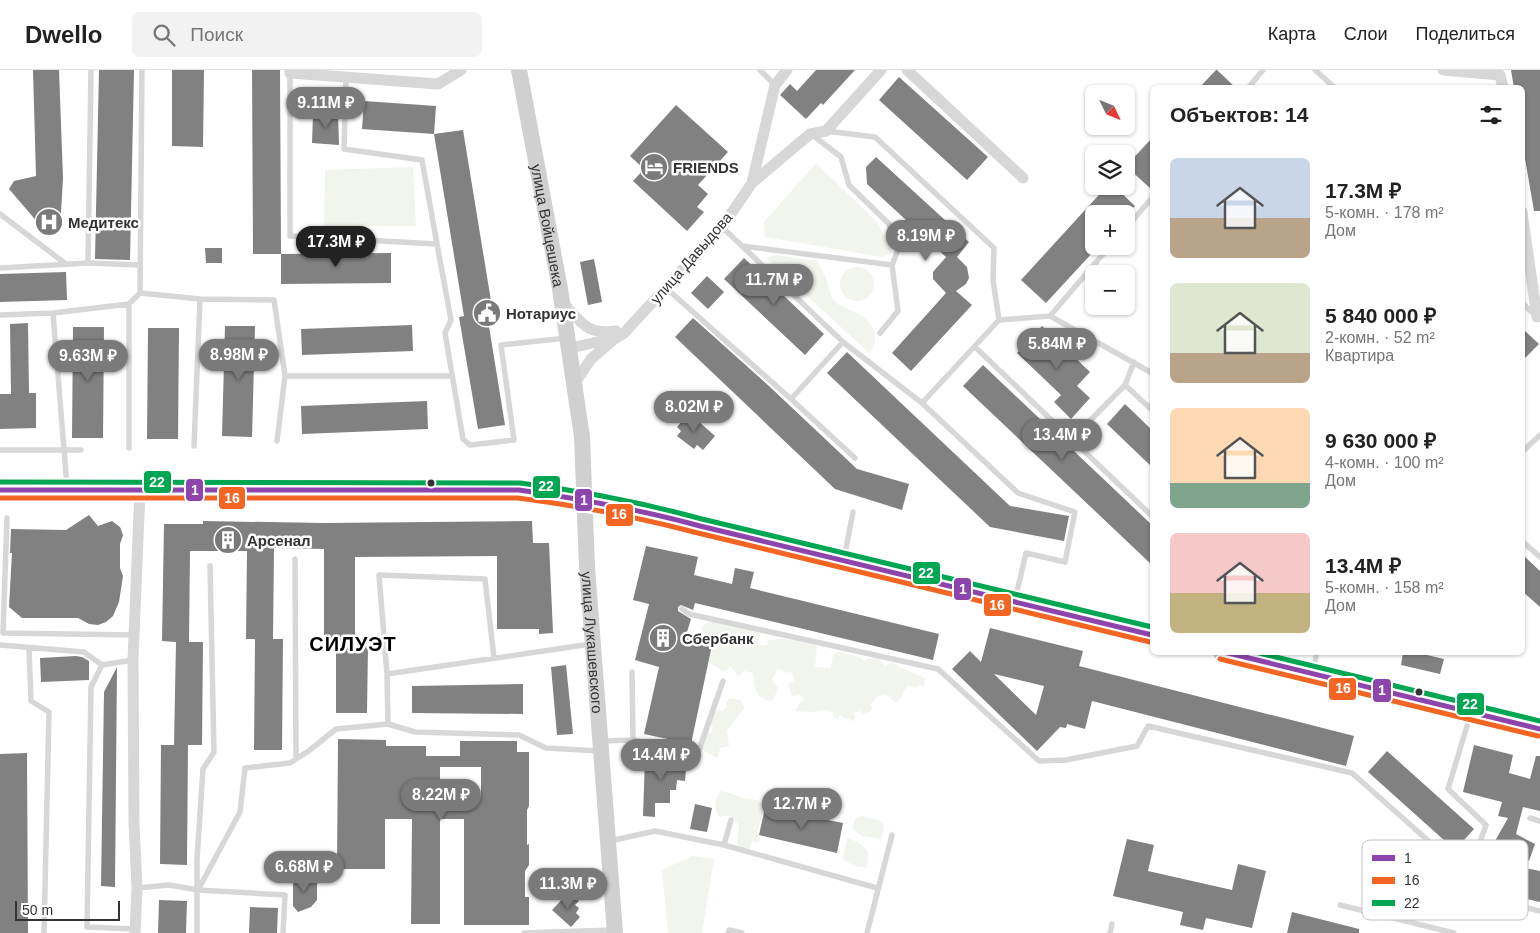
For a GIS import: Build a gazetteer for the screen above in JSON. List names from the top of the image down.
{
  "streets": {
    "main road": ["улица Войцешека", "улица Лукашевского"],
    "street": ["улица Давыдова"]
  },
  "crossings": [
    ["улица Войцешека", "улица Давыдова"],
    ["улица Войцешека", "улица Лукашевского"]
  ],
  "districts": ["СИЛУЭТ"],
  "places": {
    "hotel": ["FRIENDS"],
    "hospital": ["Медитекс"],
    "public building": ["Нотариус"],
    "building": ["Арсенал", "Сбербанк"]
  },
  "lines": ["transit line 22", "transit line 1", "transit line 16"],
  "legend": ["1", "16", "22"],
  "scale_bar": "50 m",
  "north": "bottom right",
  "page": {
    "header": "Dwello",
    "search": "Поиск",
    "nav": ["Карта", "Слои", "Поделиться"],
    "map_buttons": ["+", "−"],
    "heading": "Объектов: 14",
    "price": [
      "9.11M ₽",
      "8.19M ₽",
      "17.3M ₽",
      "11.7M ₽",
      "5.84M ₽",
      "8.98M ₽",
      "9.63M ₽",
      "8.02M ₽",
      "13.4M ₽",
      "14.4M ₽",
      "8.22M ₽",
      "12.7M ₽",
      "6.68M ₽",
      "11.3M ₽"
    ],
    "list": [
      {
        "name": "17.3M ₽",
        "note": "5-комн. · 178 m² · Дом"
      },
      {
        "name": "5 840 000 ₽",
        "note": "2-комн. · 52 m² · Квартира"
      },
      {
        "name": "9 630 000 ₽",
        "note": "4-комн. · 100 m² · Дом"
      },
      {
        "name": "13.4M ₽",
        "note": "5-комн. · 158 m² · Дом"
      }
    ],
    "scale": "50 m"
  }
}
